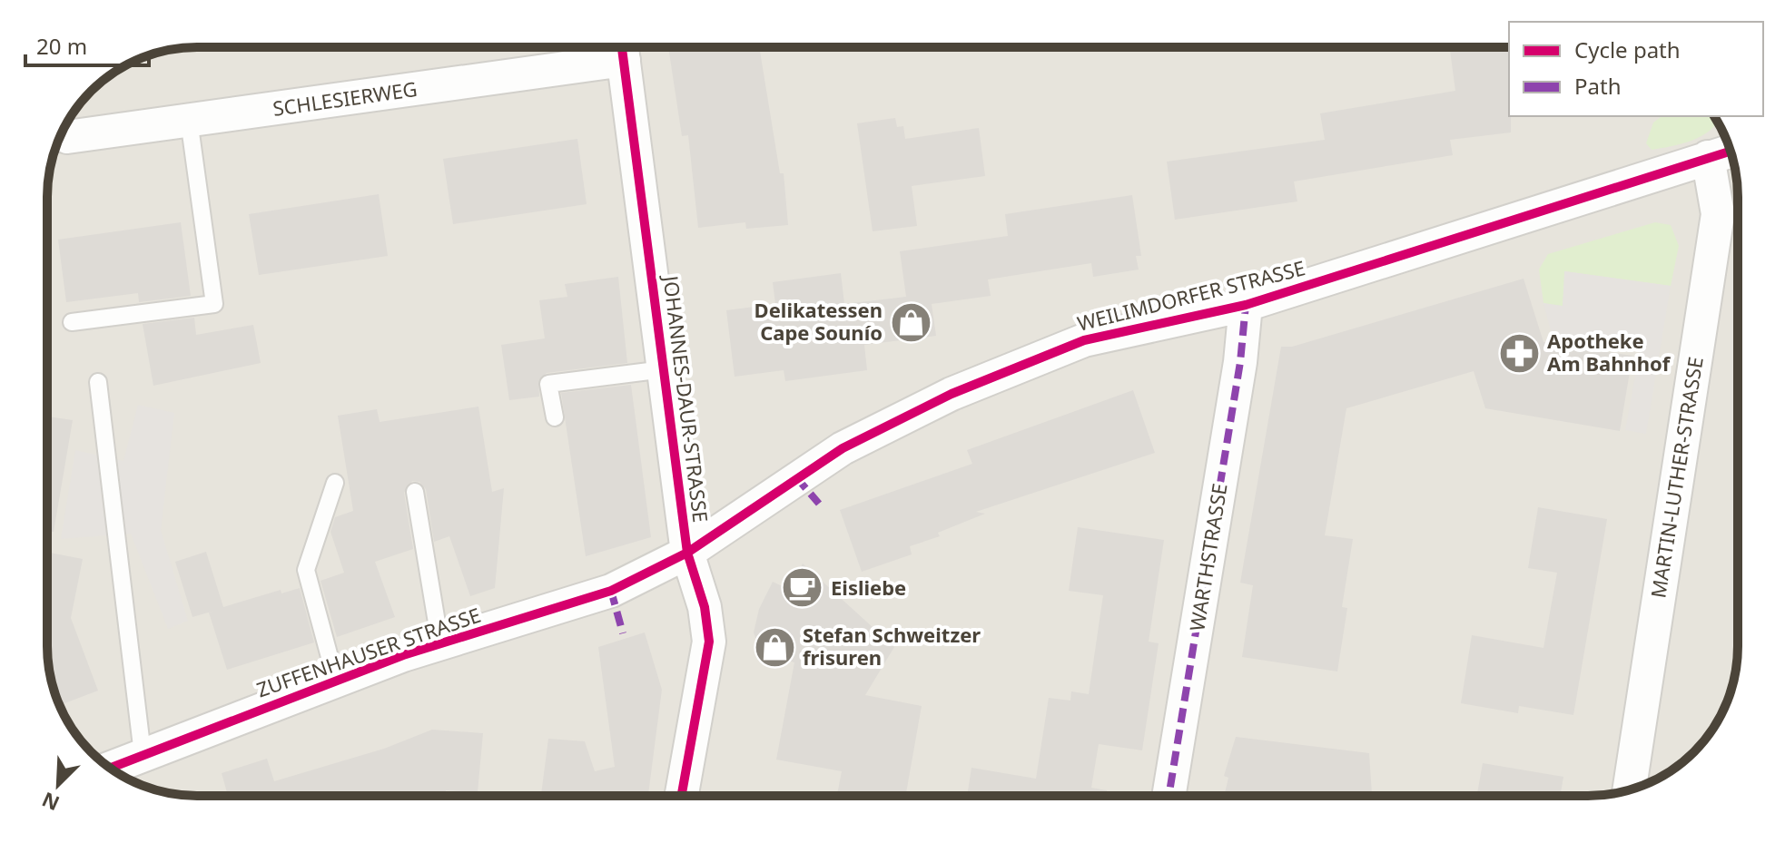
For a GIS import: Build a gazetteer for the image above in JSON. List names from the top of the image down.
{
  "streets": {
    "street": [
      "SCHLESIERWEG",
      "WEILIMDORFER STRASSE",
      "JOHANNES-DAUR-STRASSE",
      "MARTIN-LUTHER-STRASSE",
      "WARTHSTRASSE",
      "ZUFFENHAUSER STRASSE"
    ]
  },
  "crossings": [
    ["SCHLESIERWEG", "JOHANNES-DAUR-STRASSE"],
    ["WEILIMDORFER STRASSE", "JOHANNES-DAUR-STRASSE"],
    ["WEILIMDORFER STRASSE", "MARTIN-LUTHER-STRASSE"],
    ["WEILIMDORFER STRASSE", "WARTHSTRASSE"],
    ["WEILIMDORFER STRASSE", "ZUFFENHAUSER STRASSE"],
    ["JOHANNES-DAUR-STRASSE", "ZUFFENHAUSER STRASSE"]
  ],
  "places": {
    "shop": ["Delikatessen Cape Sounío", "Stefan Schweitzer frisuren"],
    "pharmacy": ["Apotheke Am Bahnhof"],
    "cafe": ["Eisliebe"]
  },
  "legend": ["Cycle path", "Path"],
  "scale_bar": "20 m",
  "north": "bottom left"
}
